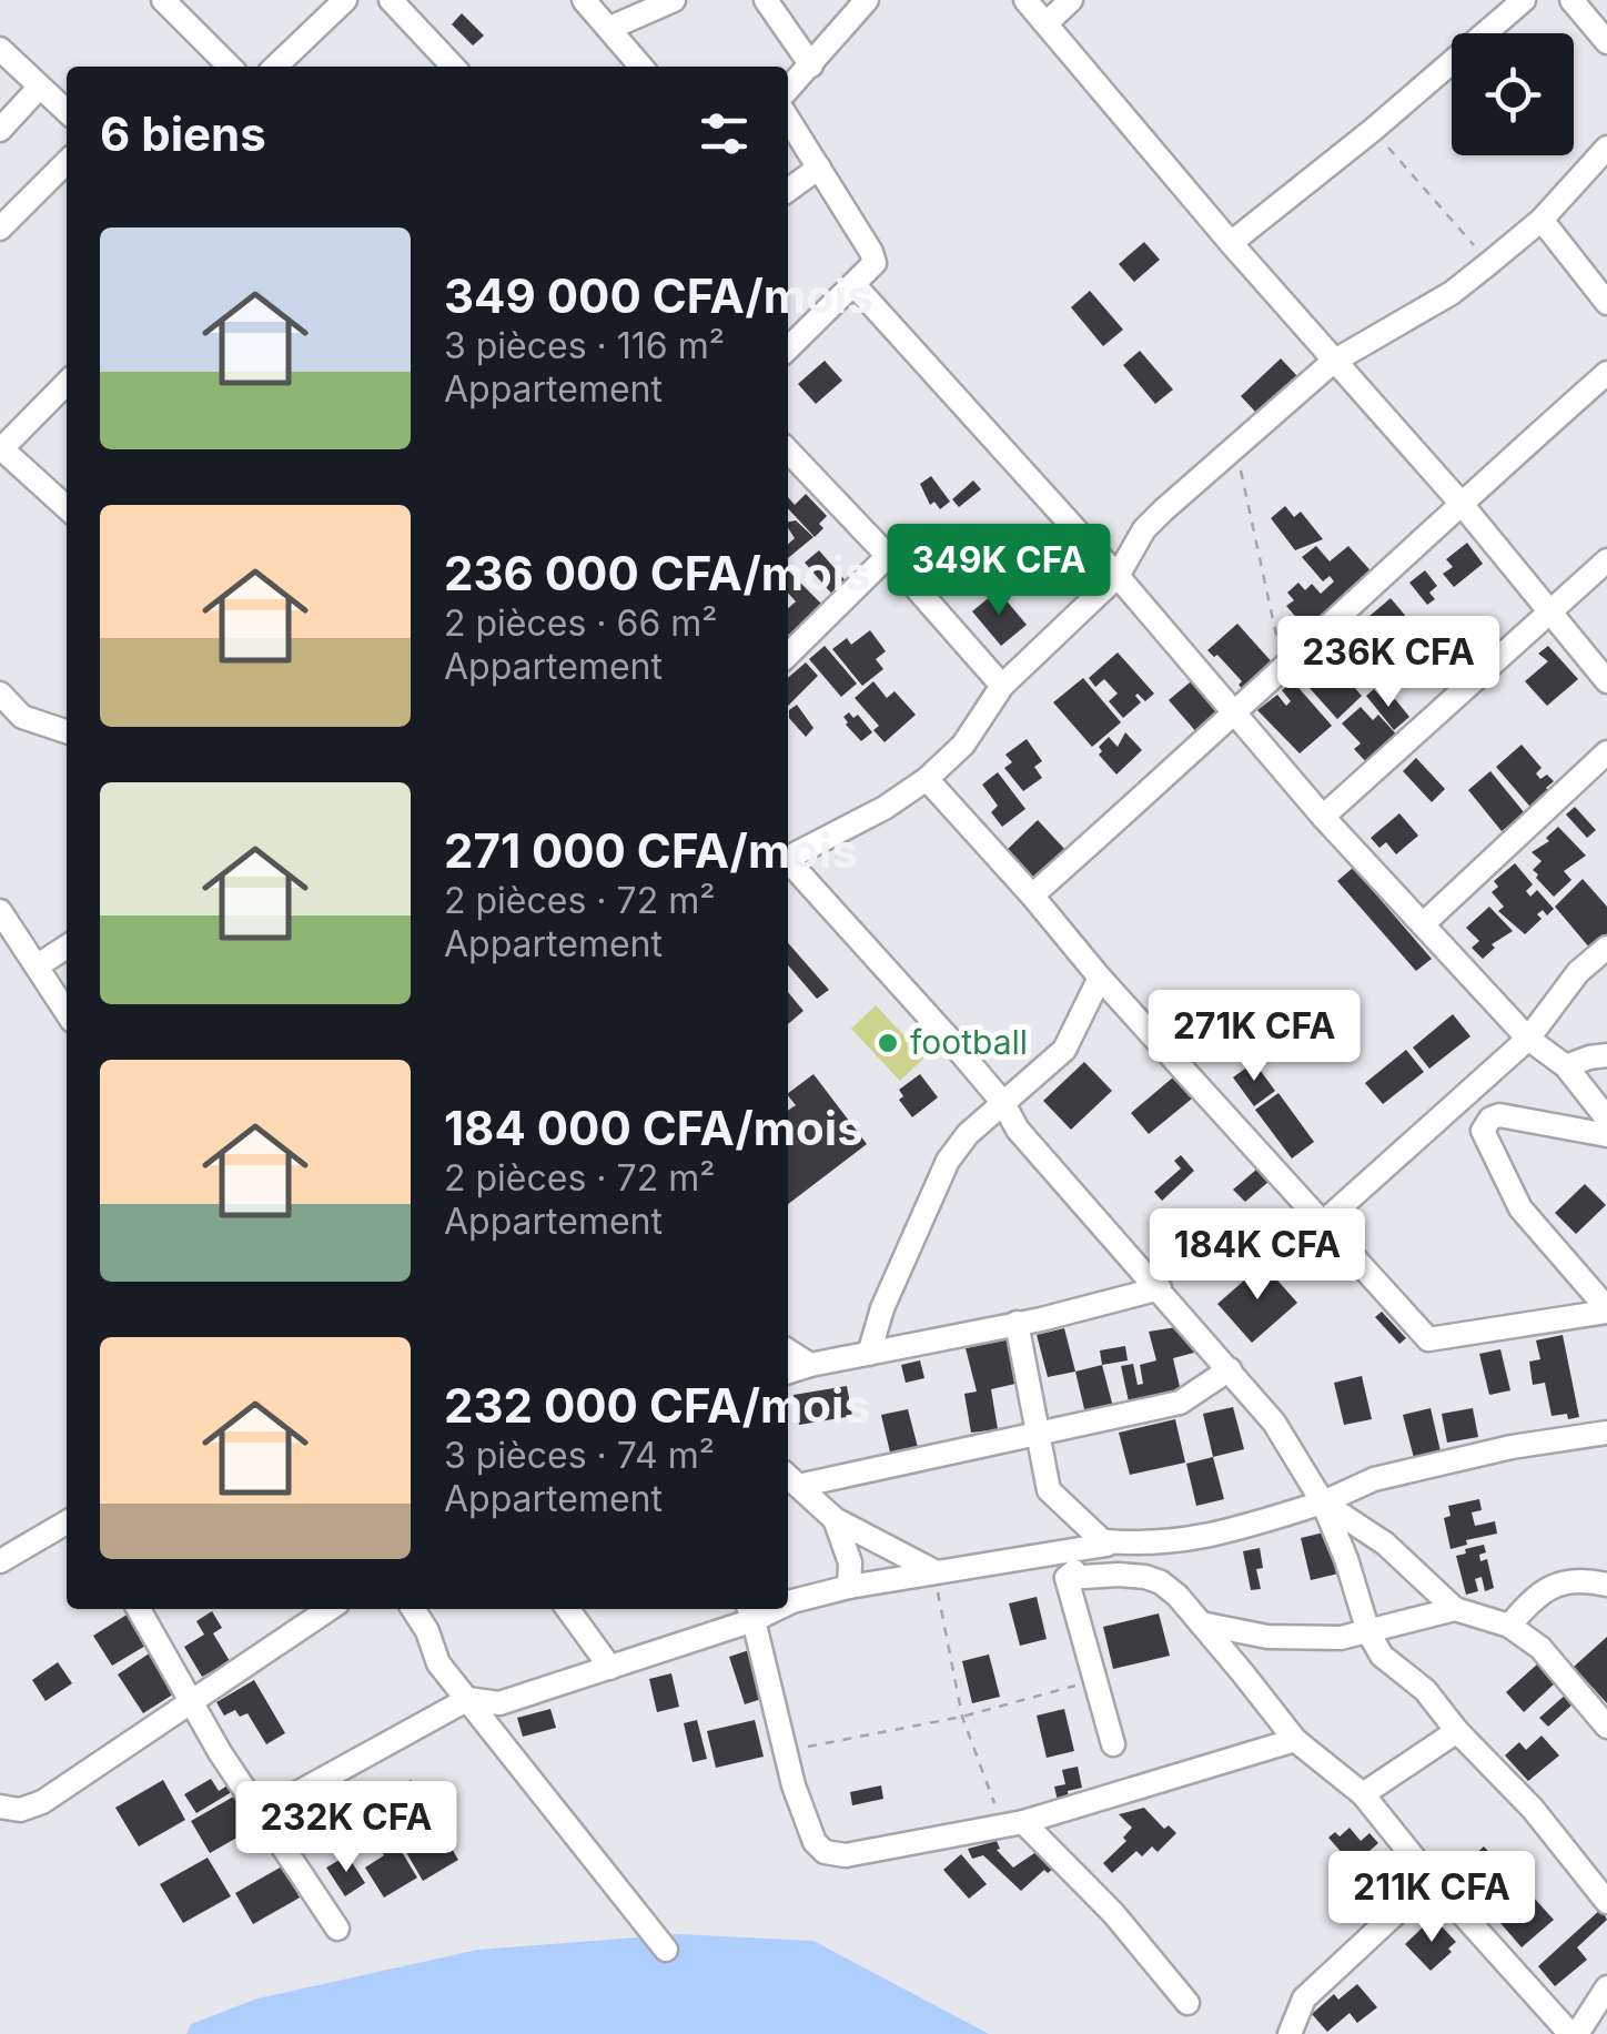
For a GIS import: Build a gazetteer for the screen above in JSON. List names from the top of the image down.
{
  "places": ["football"],
  "page": {
    "heading": "6 biens",
    "list": [
      {
        "name": "349 000 CFA/mois",
        "note": "3 pièces · 116 m² · Appartement"
      },
      {
        "name": "236 000 CFA/mois",
        "note": "2 pièces · 66 m² · Appartement"
      },
      {
        "name": "271 000 CFA/mois",
        "note": "2 pièces · 72 m² · Appartement"
      },
      {
        "name": "184 000 CFA/mois",
        "note": "2 pièces · 72 m² · Appartement"
      },
      {
        "name": "232 000 CFA/mois",
        "note": "3 pièces · 74 m² · Appartement"
      }
    ],
    "price": [
      "349K CFA",
      "236K CFA",
      "271K CFA",
      "184K CFA",
      "232K CFA",
      "211K CFA"
    ]
  }
}
